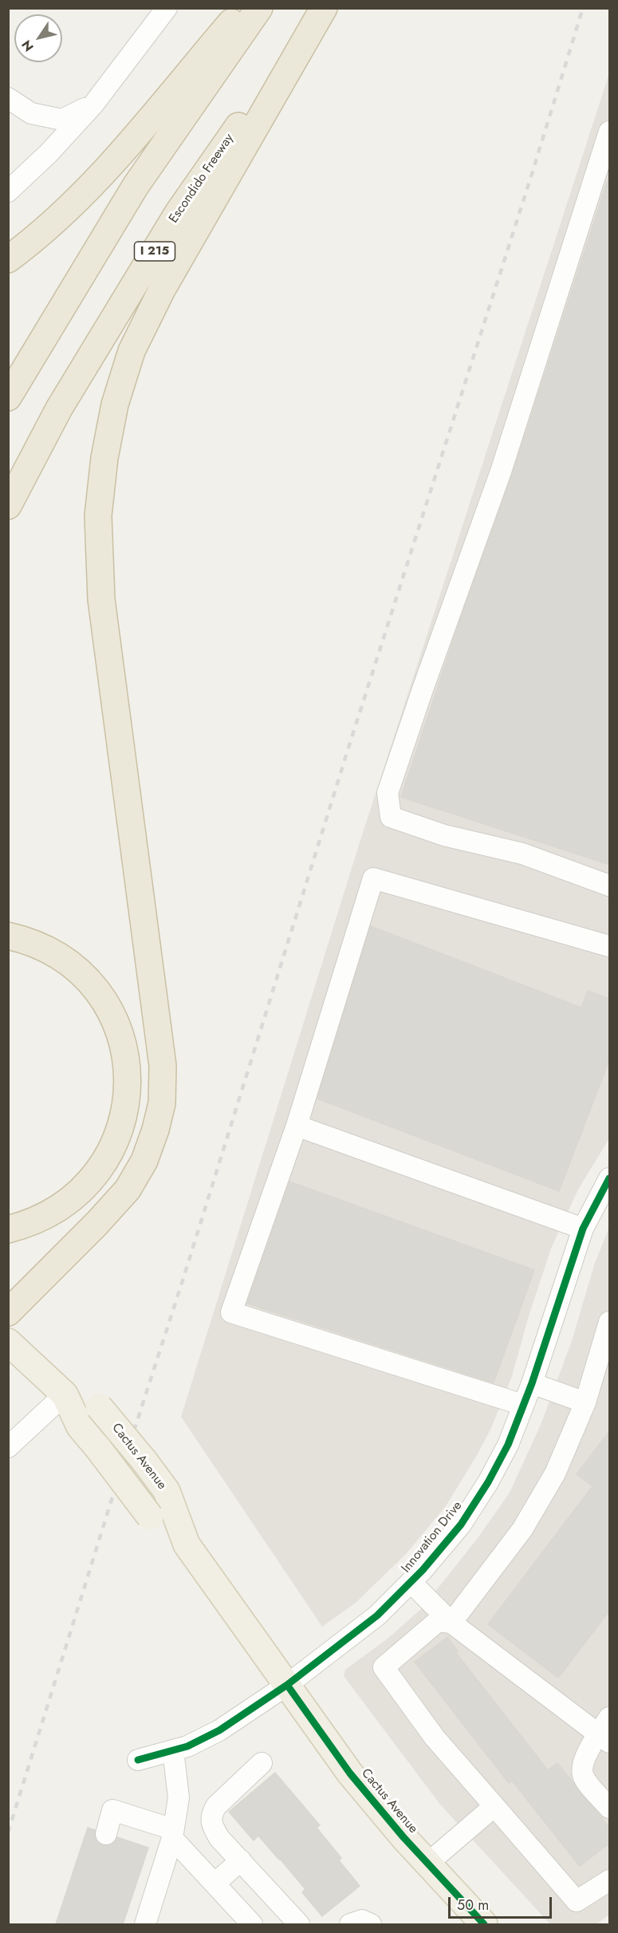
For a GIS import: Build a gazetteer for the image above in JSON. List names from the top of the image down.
{
  "streets": {
    "highway": ["Escondido Freeway", "I 215"],
    "main road": ["Cactus Avenue"],
    "street": ["Innovation Drive"]
  },
  "crossings": [
    ["Cactus Avenue", "Innovation Drive"]
  ],
  "scale_bar": "50 m",
  "north": "bottom left"
}
